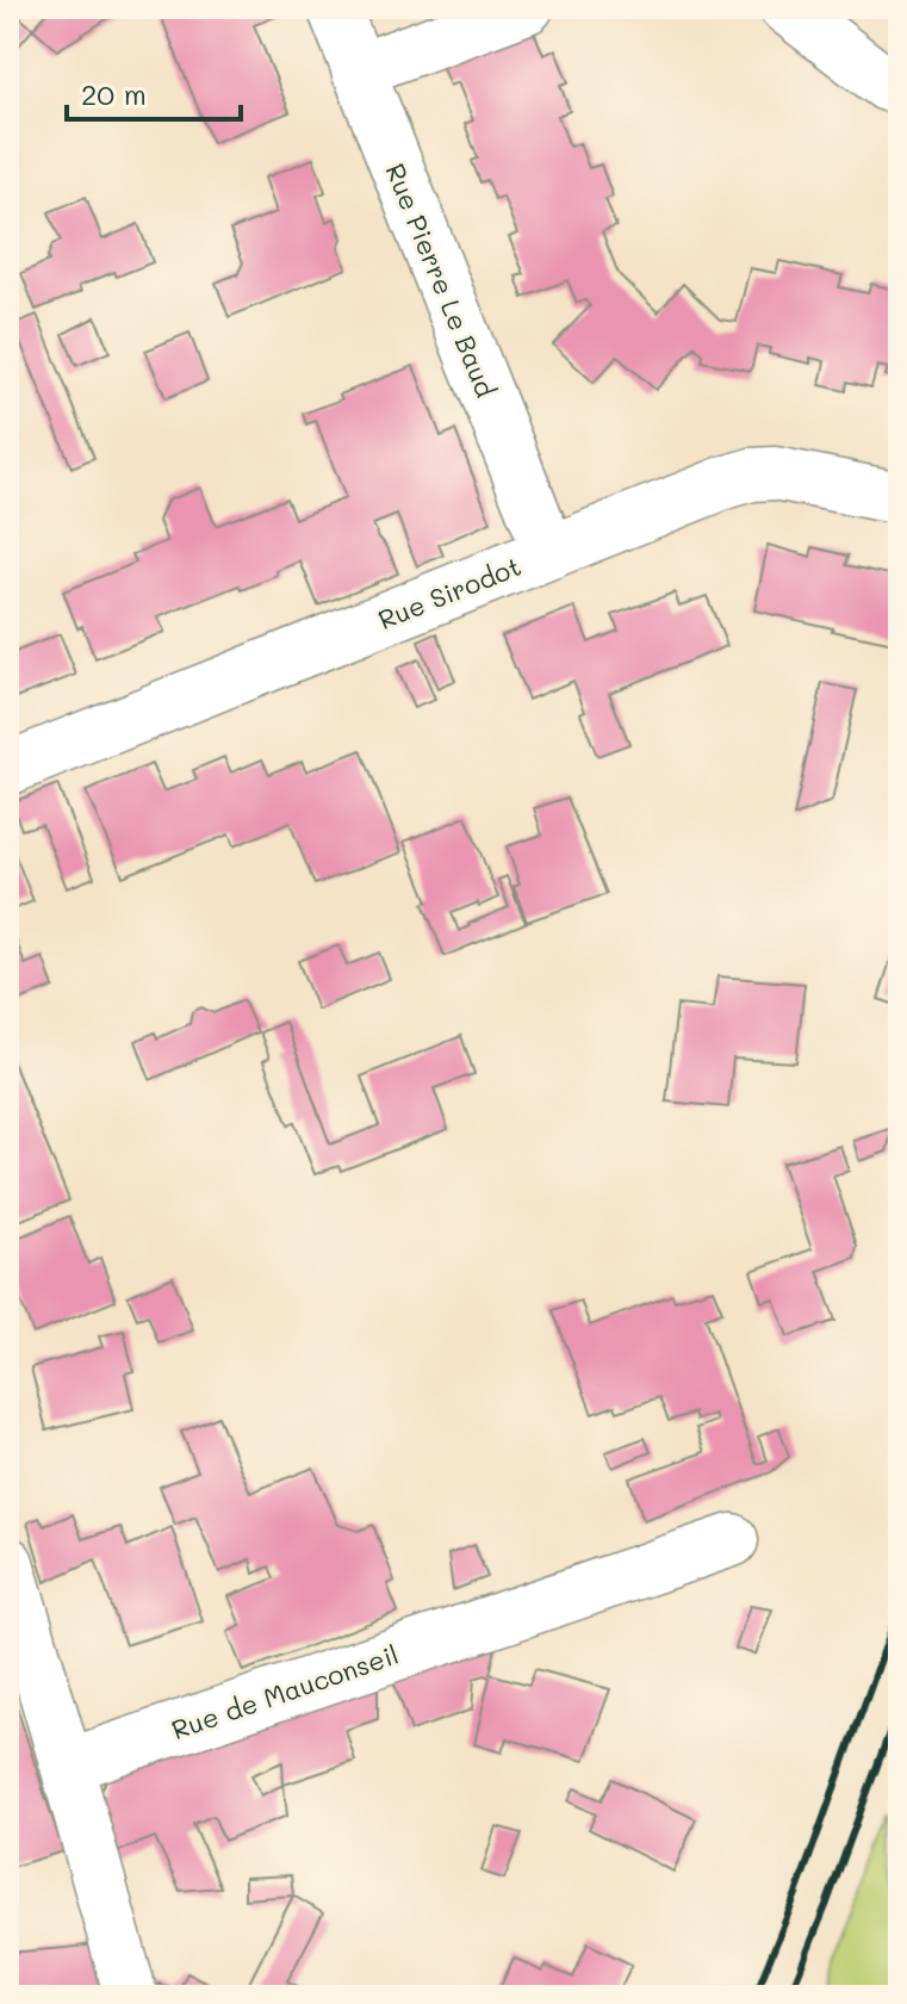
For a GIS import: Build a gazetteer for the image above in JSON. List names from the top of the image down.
{
  "streets": {
    "street": ["Rue Pierre Le Baud", "Rue Sirodot", "Rue de Mauconseil"]
  },
  "crossings": [
    ["Rue Pierre Le Baud", "Rue Sirodot"]
  ],
  "scale_bar": "20 m"
}
